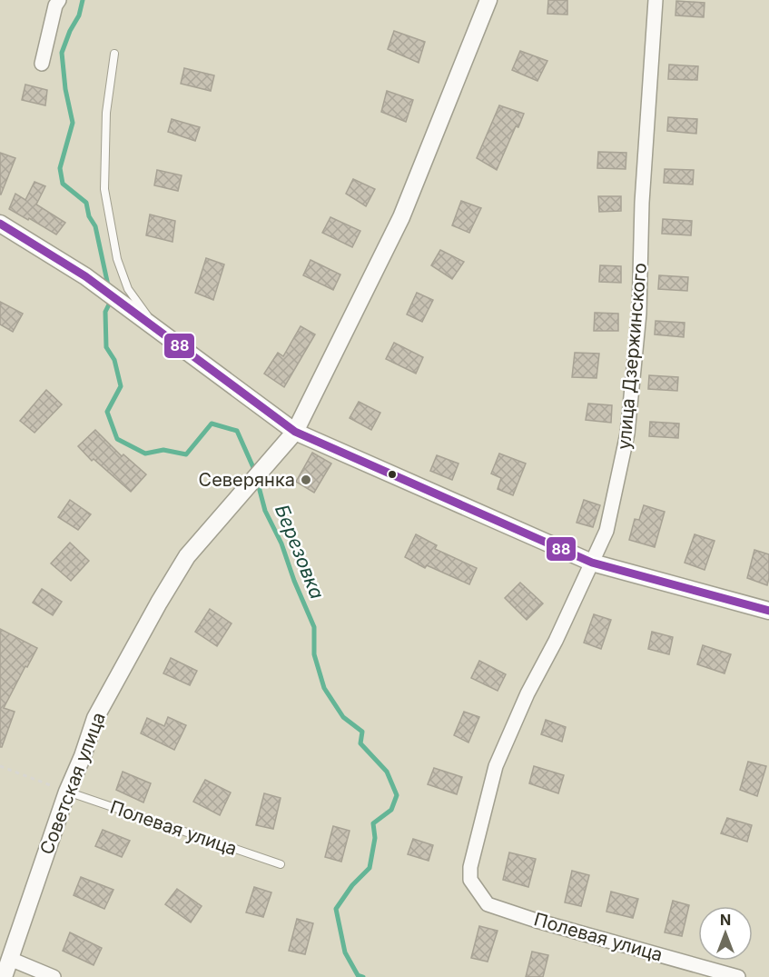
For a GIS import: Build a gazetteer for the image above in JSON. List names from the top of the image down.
{
  "streets": {
    "street": ["улица Дзержинского", "Советская улица", "Полевая улица"]
  },
  "crossings": [
    ["улица Дзержинского", "Полевая улица"],
    ["Советская улица", "Полевая улица"]
  ],
  "water": ["Березовка"],
  "places": ["Северянка"],
  "lines": ["transit line 88"],
  "north": "top"
}
